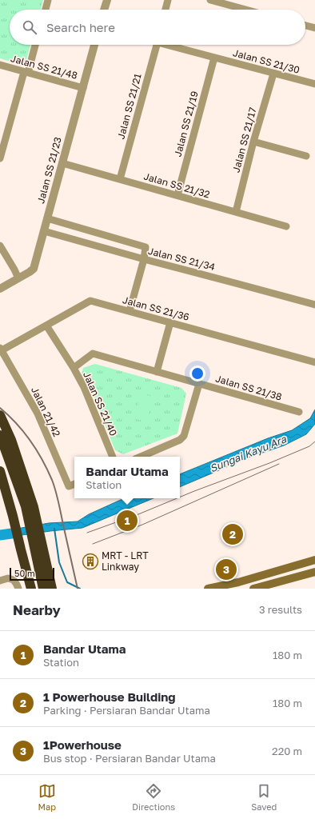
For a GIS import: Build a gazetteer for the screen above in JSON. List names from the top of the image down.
{
  "streets": {
    "street": [
      "Jalan SS 21/30",
      "Jalan SS 21/48",
      "Jalan SS 21/21",
      "Jalan SS 21/19",
      "Jalan SS 21/17",
      "Jalan SS 21/23",
      "Jalan SS 21/32",
      "Jalan SS 21/34",
      "Jalan SS 21/36",
      "Jalan SS 21/38",
      "Jalan SS 21/40",
      "Jalan 21/42"
    ]
  },
  "crossings": [
    ["Jalan SS 21/30", "Jalan SS 21/19"],
    ["Jalan SS 21/30", "Jalan SS 21/17"],
    ["Jalan SS 21/48", "Jalan SS 21/23"],
    ["Jalan SS 21/21", "Jalan SS 21/32"],
    ["Jalan SS 21/19", "Jalan SS 21/32"],
    ["Jalan SS 21/17", "Jalan SS 21/32"],
    ["Jalan SS 21/23", "Jalan SS 21/32"],
    ["Jalan SS 21/23", "Jalan SS 21/34"],
    ["Jalan SS 21/36", "Jalan SS 21/40"],
    ["Jalan SS 21/36", "Jalan 21/42"],
    ["Jalan SS 21/38", "Jalan SS 21/40"]
  ],
  "water": ["Sungai Kayu Ara"],
  "places": {
    "building": ["MRT - LRT Linkway"]
  },
  "scale_bar": "50 m",
  "page": {
    "search": "Search here",
    "popup": ["Bandar Utama", "Station"],
    "pins": ["1", "2", "3"],
    "scale": "50 m",
    "heading": ["Nearby", "3 results"],
    "list": [
      {
        "mark": "1",
        "name": "Bandar Utama",
        "note": "Station",
        "value": "180 m"
      },
      {
        "mark": "2",
        "name": "1 Powerhouse Building",
        "note": "Parking · Persiaran Bandar Utama",
        "value": "180 m"
      },
      {
        "mark": "3",
        "name": "1Powerhouse",
        "note": "Bus stop · Persiaran Bandar Utama",
        "value": "220 m"
      }
    ],
    "nav": ["Map", "Directions", "Saved"]
  }
}
